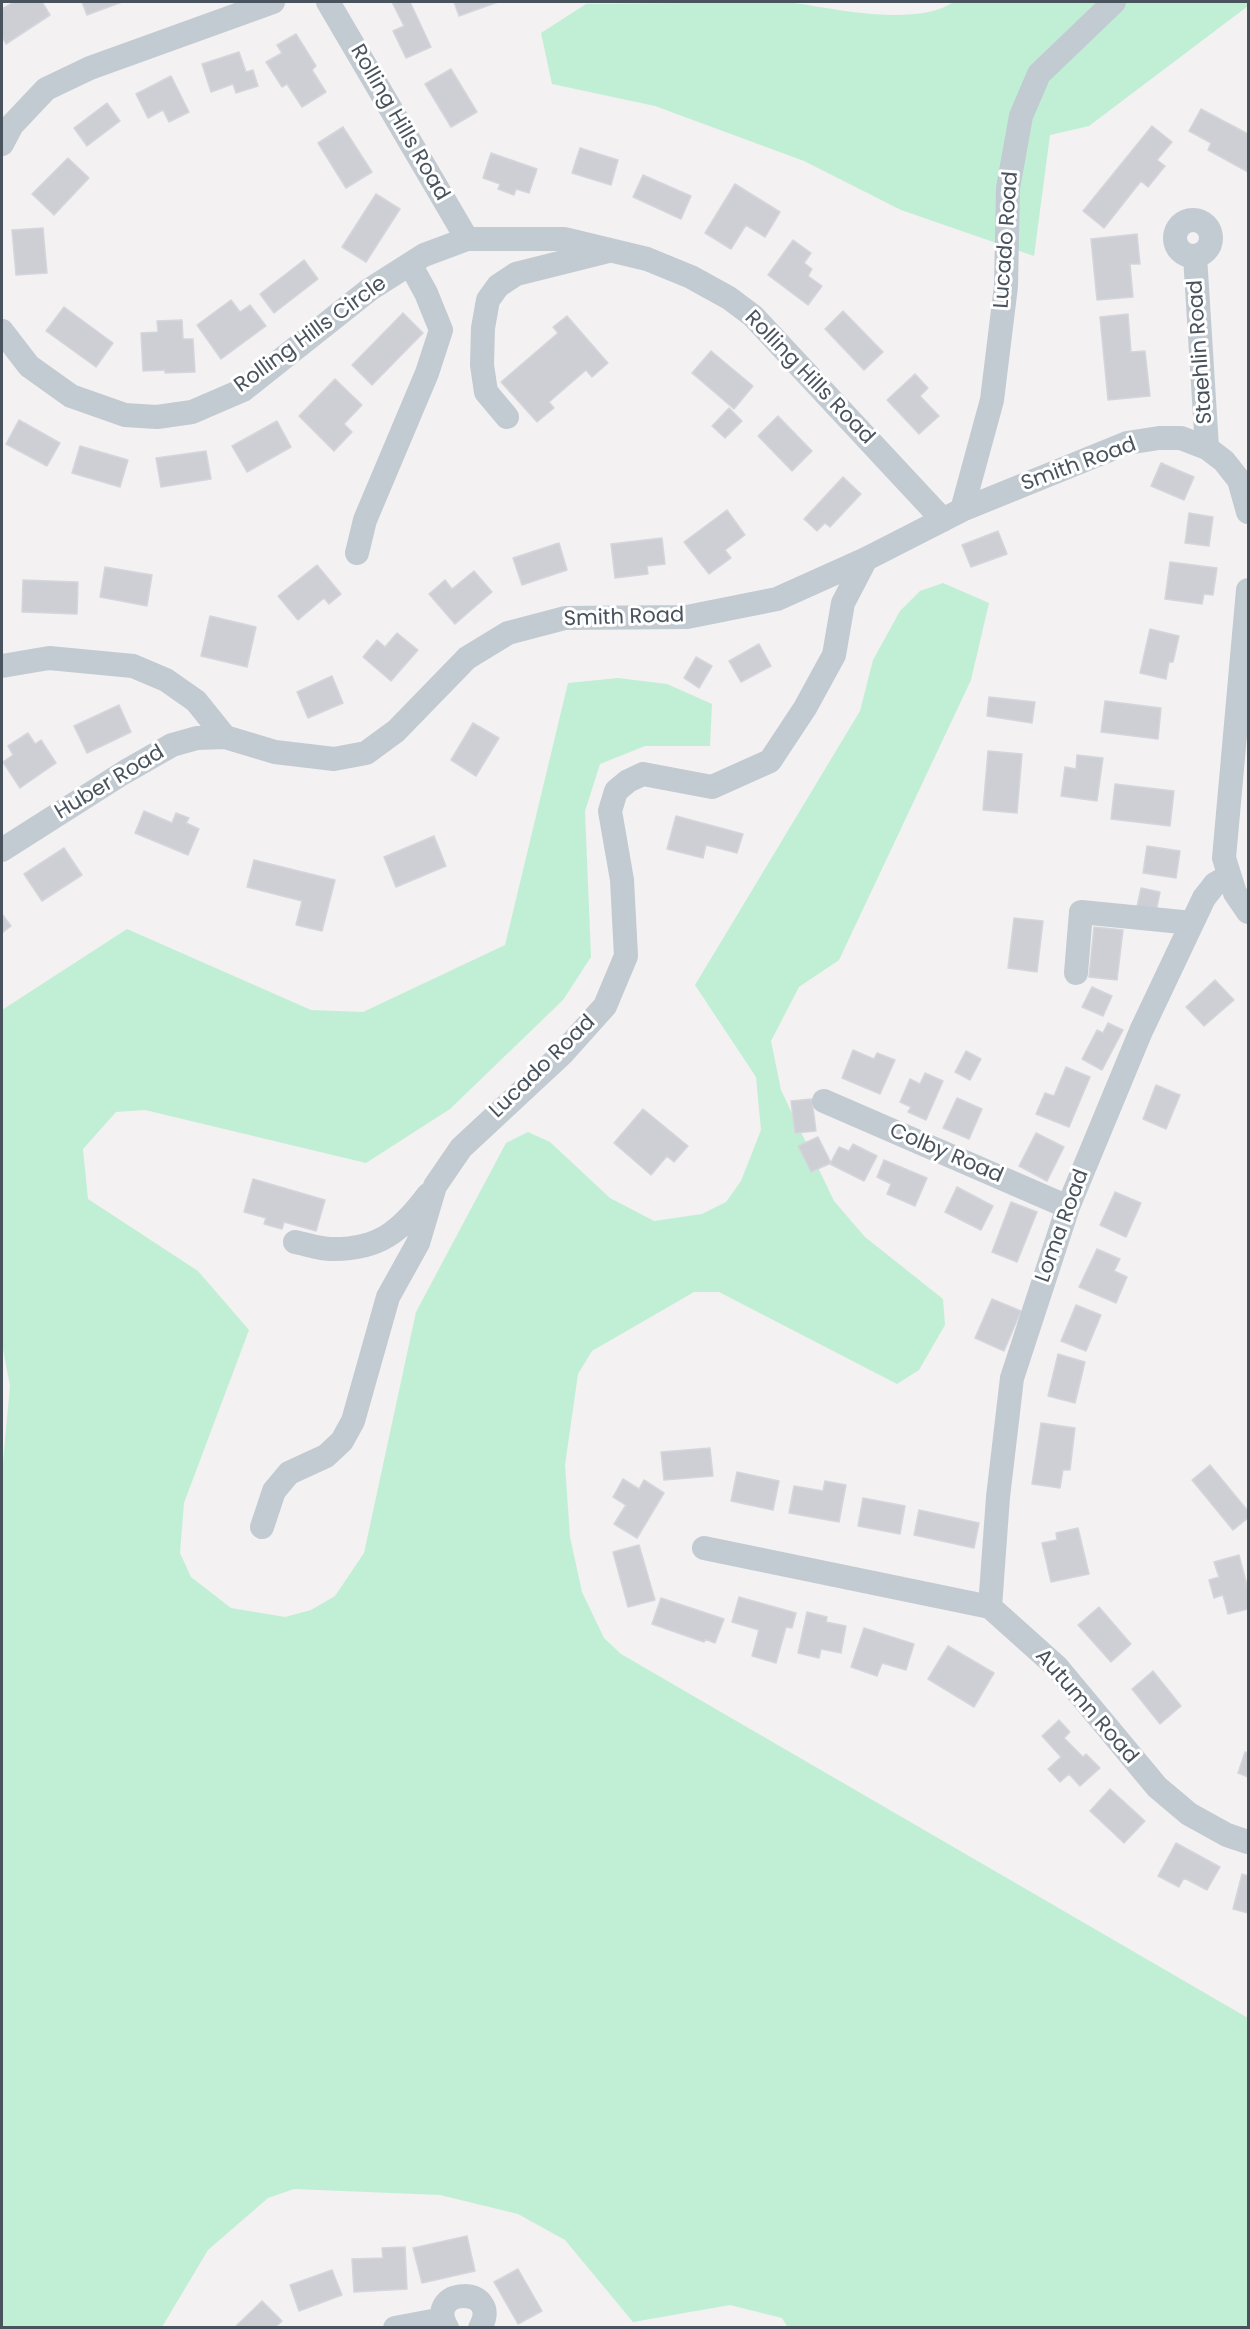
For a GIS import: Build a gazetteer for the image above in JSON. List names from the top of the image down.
{
  "streets": {
    "street": [
      "Rolling Hills Road",
      "Lucado Road",
      "Rolling Hills Circle",
      "Staehlin Road",
      "Smith Road",
      "Huber Road",
      "Colby Road",
      "Loma Road",
      "Autumn Road"
    ]
  },
  "crossings": [
    ["Rolling Hills Road", "Lucado Road"],
    ["Rolling Hills Road", "Rolling Hills Circle"],
    ["Rolling Hills Road", "Smith Road"],
    ["Lucado Road", "Smith Road"],
    ["Staehlin Road", "Smith Road"],
    ["Smith Road", "Huber Road"],
    ["Colby Road", "Loma Road"],
    ["Loma Road", "Autumn Road"]
  ]
}
